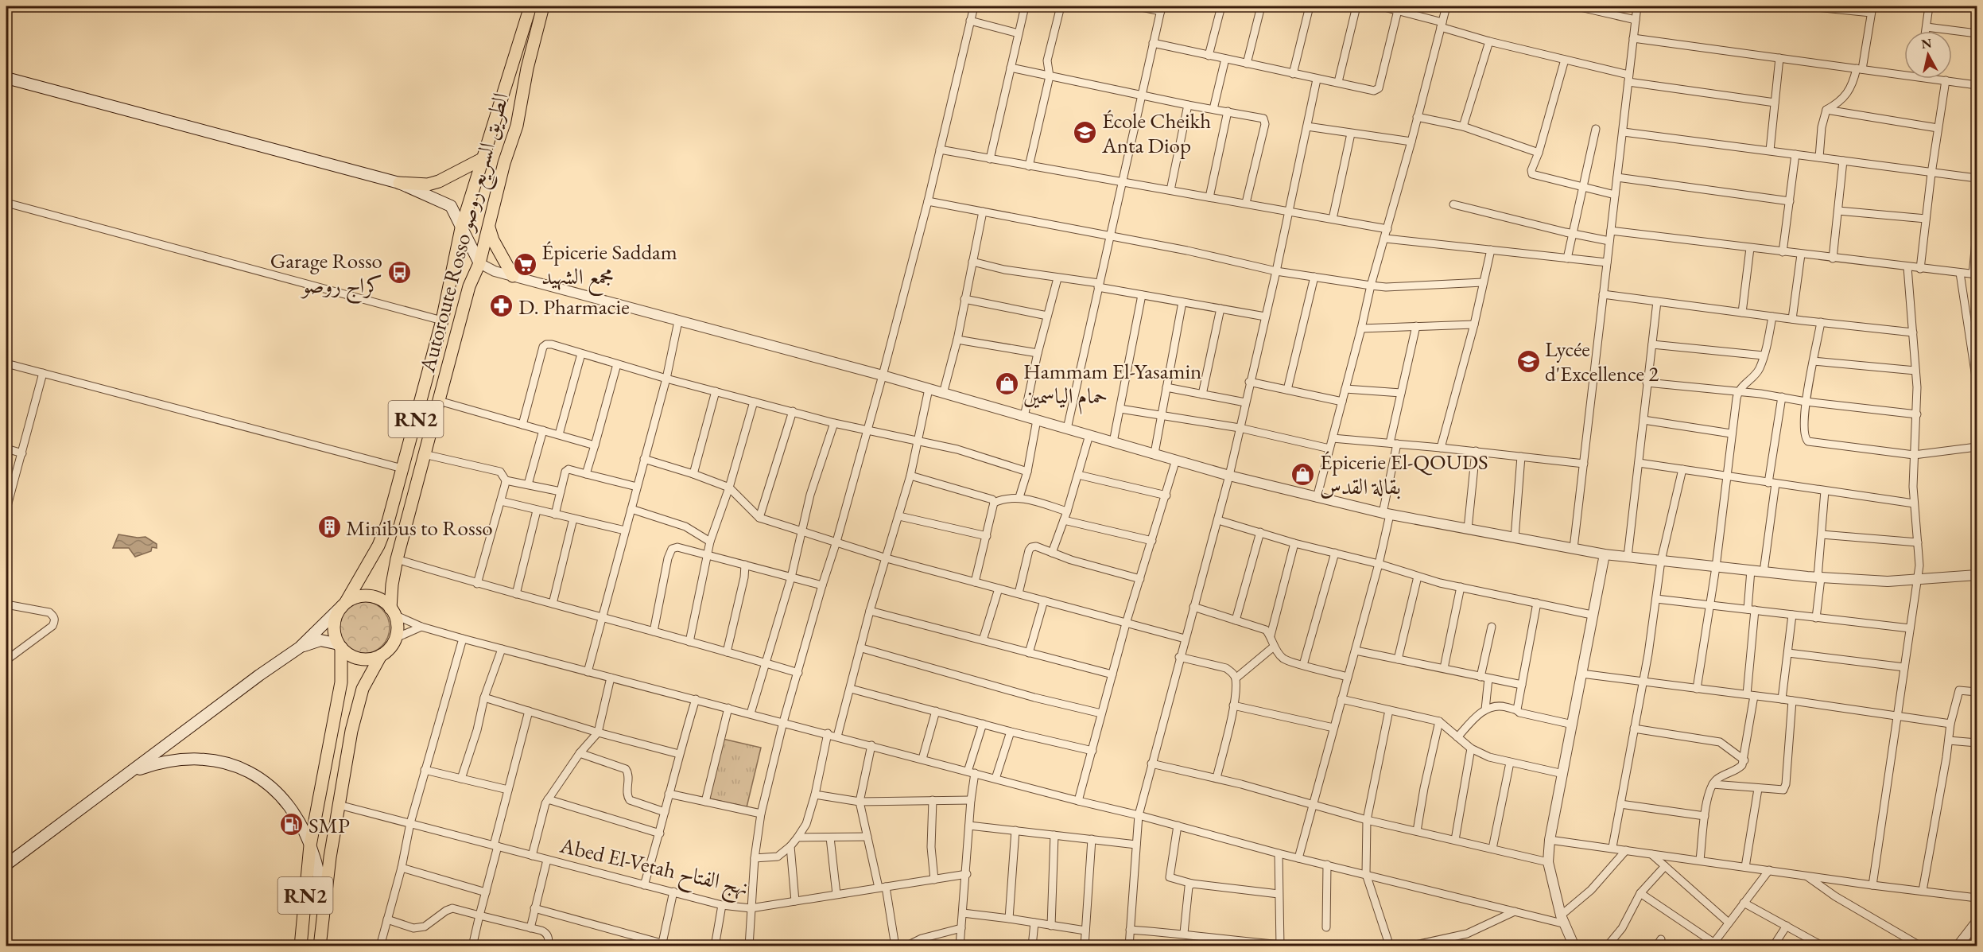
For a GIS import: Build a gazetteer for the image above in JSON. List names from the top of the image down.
{
  "streets": {
    "highway": ["Autoroute Rosso الطريق السريع روصو", "RN2"],
    "street": ["Abed El-Vetah نهج الفتاح"]
  },
  "crossings": [
    ["Autoroute Rosso الطريق السريع روصو", "RN2"],
    ["RN2", "Abed El-Vetah نهج الفتاح"]
  ],
  "places": {
    "school or university": ["École Cheikh Anta Diop", "Lycée d'Excellence 2"],
    "supermarket": ["Épicerie Saddam مجمع الشهيد"],
    "bus stop": ["Garage Rosso كراج روصو"],
    "pharmacy": ["D. Pharmacie"],
    "shop": ["Hammam El-Yasamin حمام الياسمين", "Épicerie El-QOUDS بقالة القدس"],
    "building": ["Minibus to Rosso"],
    "fuel station": ["SMP"]
  },
  "north": "top"
}
